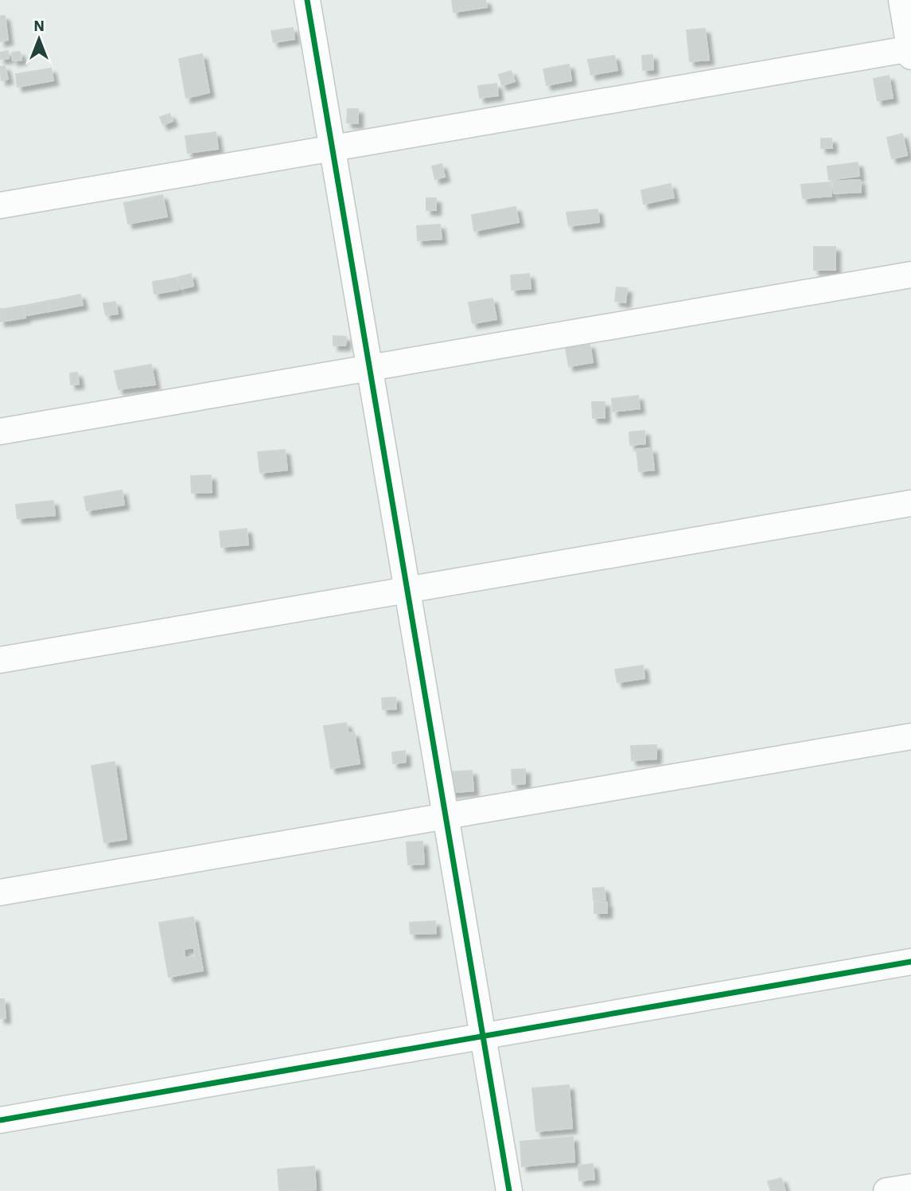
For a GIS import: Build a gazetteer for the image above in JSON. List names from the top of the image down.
{
  "north": "top"
}
